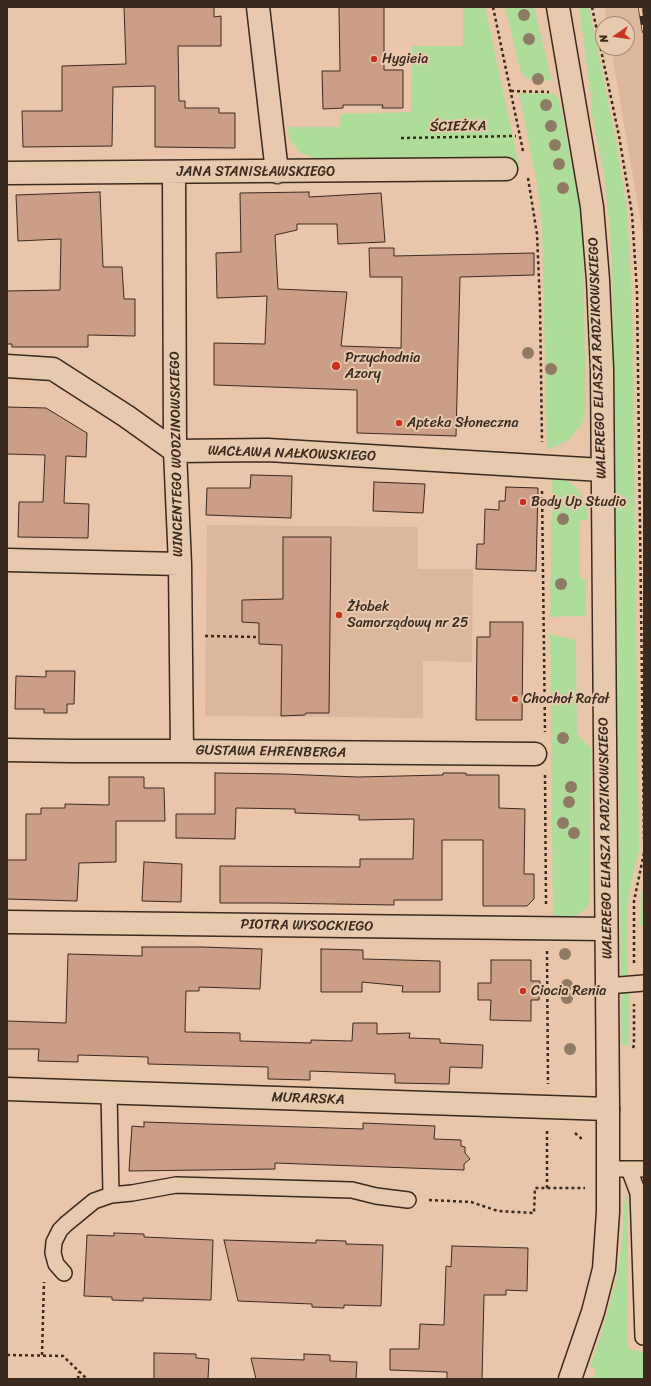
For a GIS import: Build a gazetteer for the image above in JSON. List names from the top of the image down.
{
  "streets": {
    "street": [
      "JANA STANISŁAWSKIEGO",
      "WALEREGO ELIASZA RADZIKOWSKIEGO",
      "WINCENTEGO WODZINOWSKIEGO",
      "WACŁAWA NAŁKOWSKIEGO",
      "GUSTAWA EHRENBERGA",
      "PIOTRA WYSOCKIEGO",
      "MURARSKA"
    ],
    "path": ["ŚCIEŻKA"]
  },
  "crossings": [
    ["JANA STANISŁAWSKIEGO", "WINCENTEGO WODZINOWSKIEGO"],
    ["WALEREGO ELIASZA RADZIKOWSKIEGO", "WACŁAWA NAŁKOWSKIEGO"],
    ["WALEREGO ELIASZA RADZIKOWSKIEGO", "PIOTRA WYSOCKIEGO"],
    ["WALEREGO ELIASZA RADZIKOWSKIEGO", "MURARSKA"],
    ["WINCENTEGO WODZINOWSKIEGO", "WACŁAWA NAŁKOWSKIEGO"]
  ],
  "places": [
    "Hygieia",
    "Przychodnia Azory",
    "Apteka Słoneczna",
    "Body Up Studio",
    "Żłobek Samorządowy nr 25",
    "Chochoł Rafał",
    "Ciocia Renia"
  ],
  "north": "left"
}
